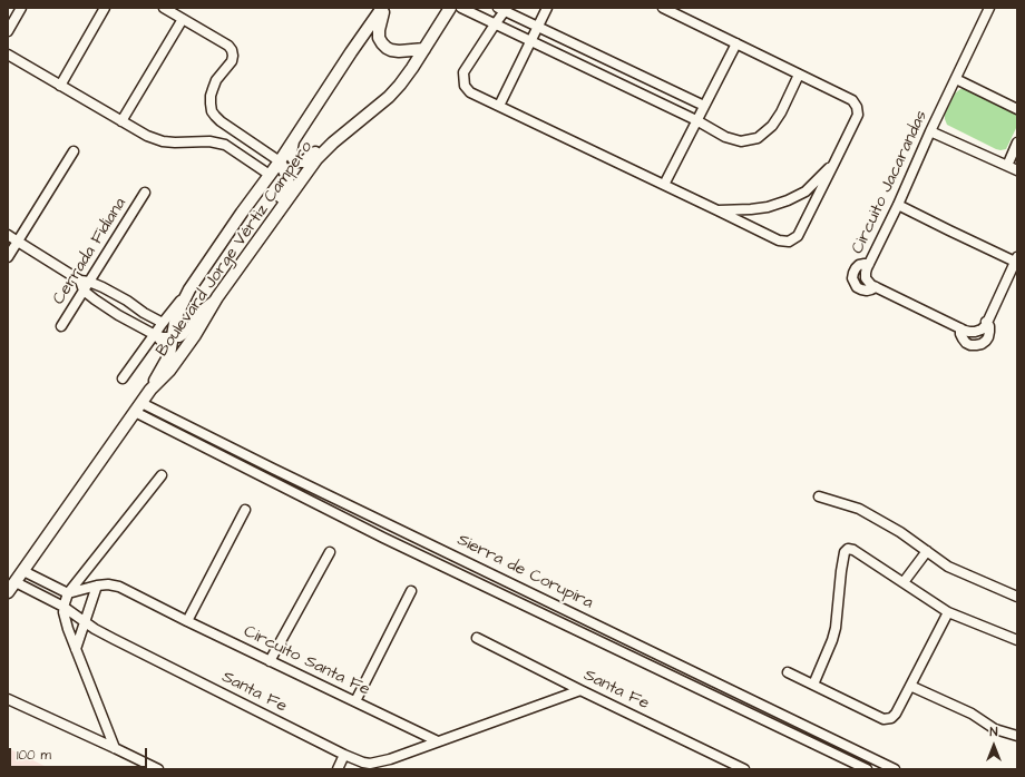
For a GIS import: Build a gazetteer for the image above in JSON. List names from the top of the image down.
{
  "streets": {
    "main road": ["Boulevard Jorge Vértiz Campero"],
    "street": [
      "Circuito Jacarandas",
      "Cerrada Fidiana",
      "Sierra de Corupira",
      "Circuito Santa Fe",
      "Santa Fe"
    ]
  },
  "crossings": [
    ["Boulevard Jorge Vértiz Campero", "Sierra de Corupira"],
    ["Circuito Santa Fe", "Santa Fe"]
  ],
  "scale_bar": "100 m",
  "north": "top"
}
